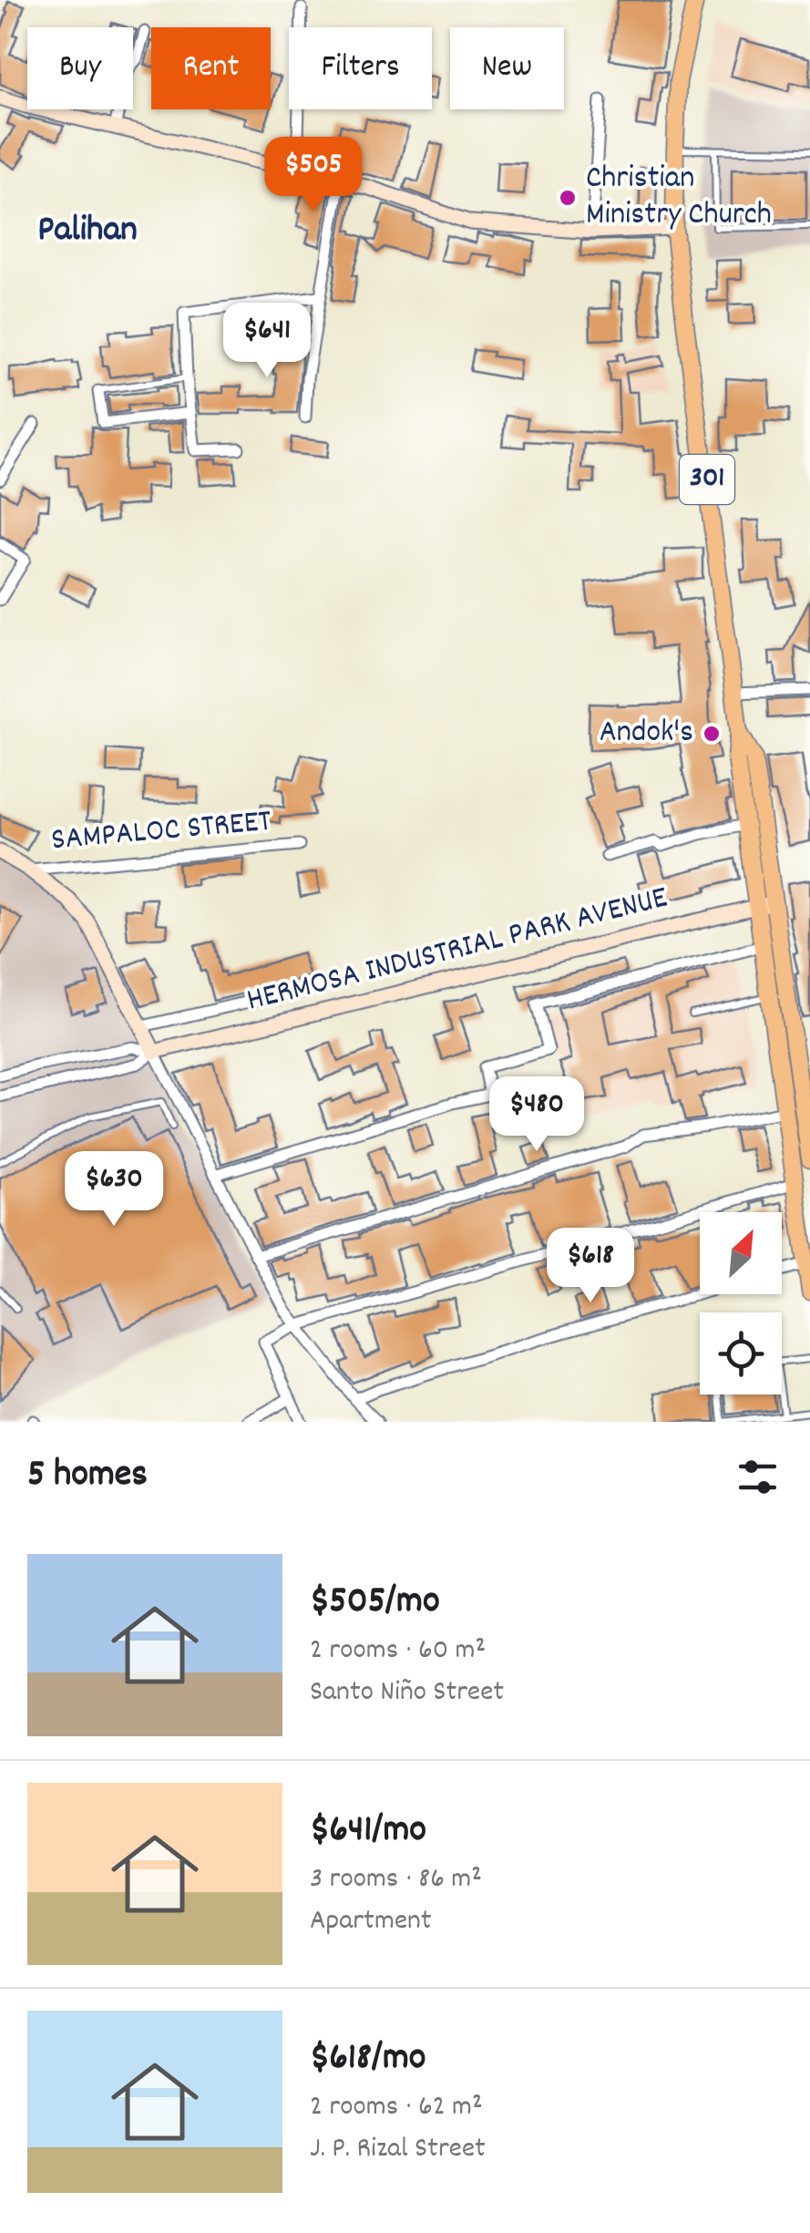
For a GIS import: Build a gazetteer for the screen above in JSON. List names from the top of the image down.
{
  "streets": {
    "main road": ["301"],
    "street": ["SAMPALOC STREET", "HERMOSA INDUSTRIAL PARK AVENUE"]
  },
  "crossings": [
    ["301", "HERMOSA INDUSTRIAL PARK AVENUE"]
  ],
  "districts": ["Palihan"],
  "places": ["Christian Ministry Church", "Andok's"],
  "north": "top right",
  "page": {
    "chip": [
      "Buy",
      "Rent",
      "Filters",
      "New"
    ],
    "price": [
      "$505",
      "$641",
      "$480",
      "$630",
      "$618"
    ],
    "heading": "5 homes",
    "list": [
      {
        "name": "$505/mo",
        "note": "2 rooms · 60 m² · Santo Niño Street"
      },
      {
        "name": "$641/mo",
        "note": "3 rooms · 86 m² · Apartment"
      },
      {
        "name": "$618/mo",
        "note": "2 rooms · 62 m² · J. P. Rizal Street"
      }
    ]
  }
}
